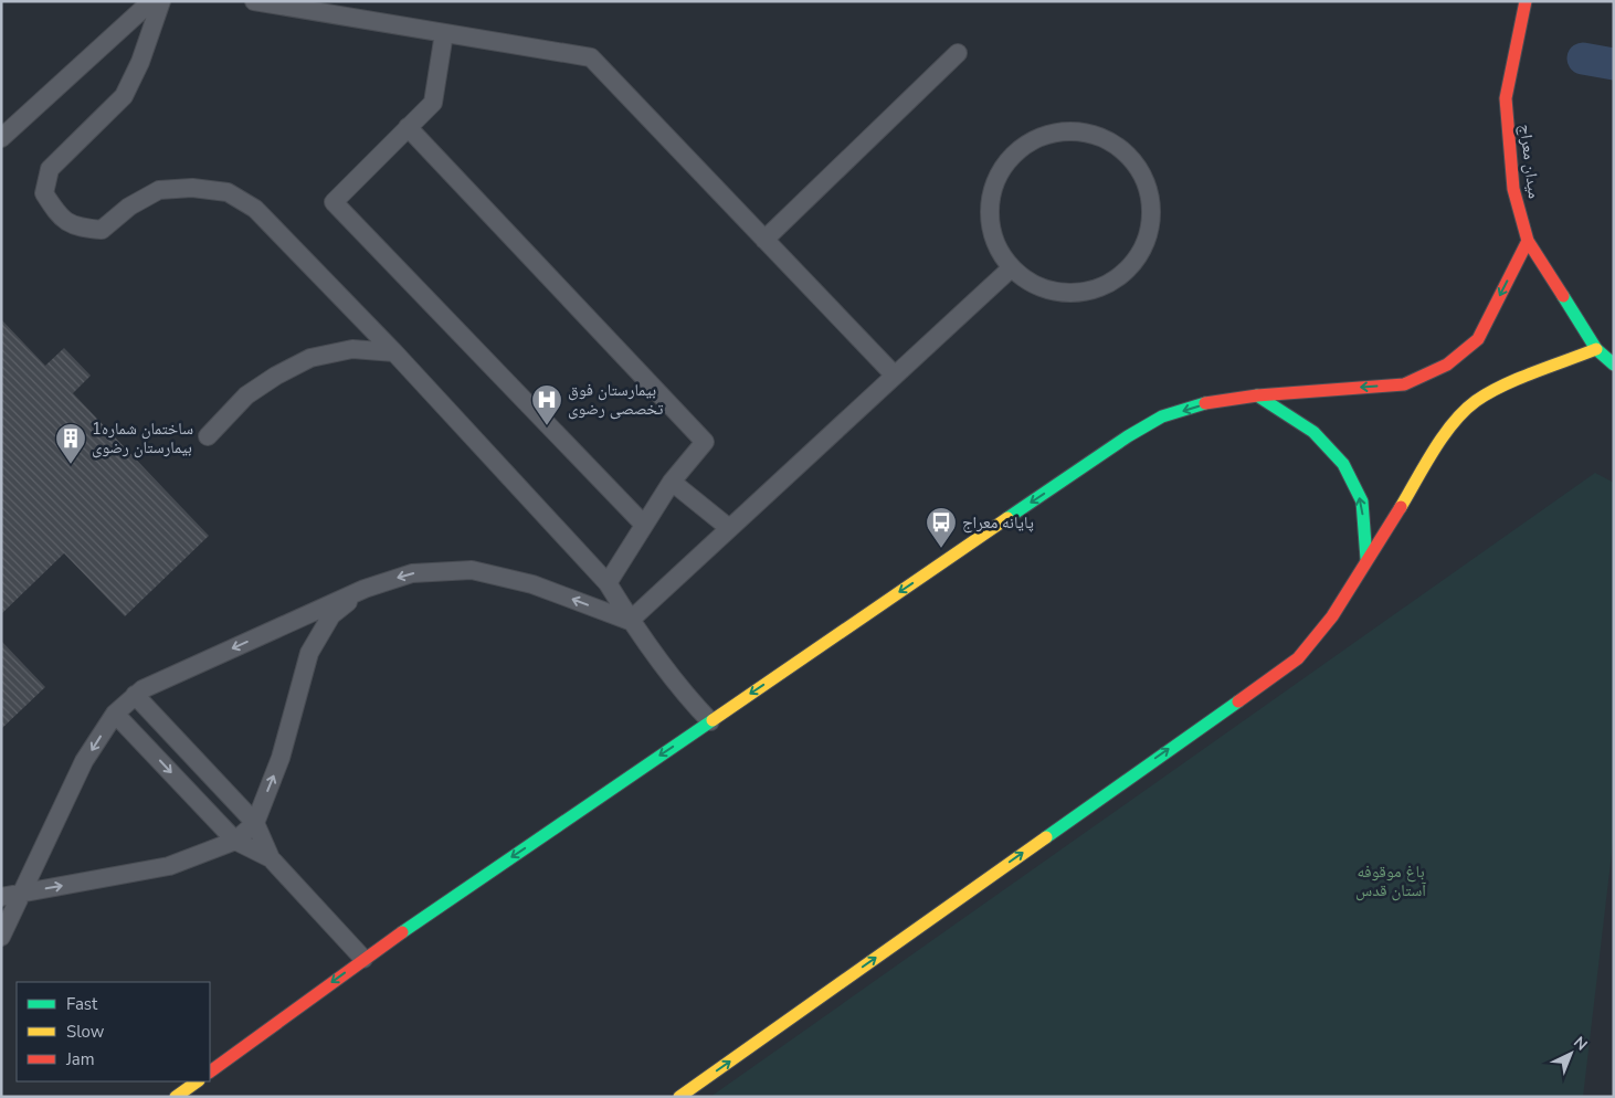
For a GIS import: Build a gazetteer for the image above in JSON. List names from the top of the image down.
{
  "streets": {
    "street": ["میدان معراج"]
  },
  "parks": ["باغ موقوفه آستان قدس"],
  "places": {
    "hospital": ["بیمارستان فوق تخصصی رضوی"],
    "building": ["ساختمان شماره1 بیمارستان رضوی"],
    "bus stop": ["پایانه معراج"]
  },
  "legend": ["Fast", "Slow", "Jam"],
  "north": "top right"
}
